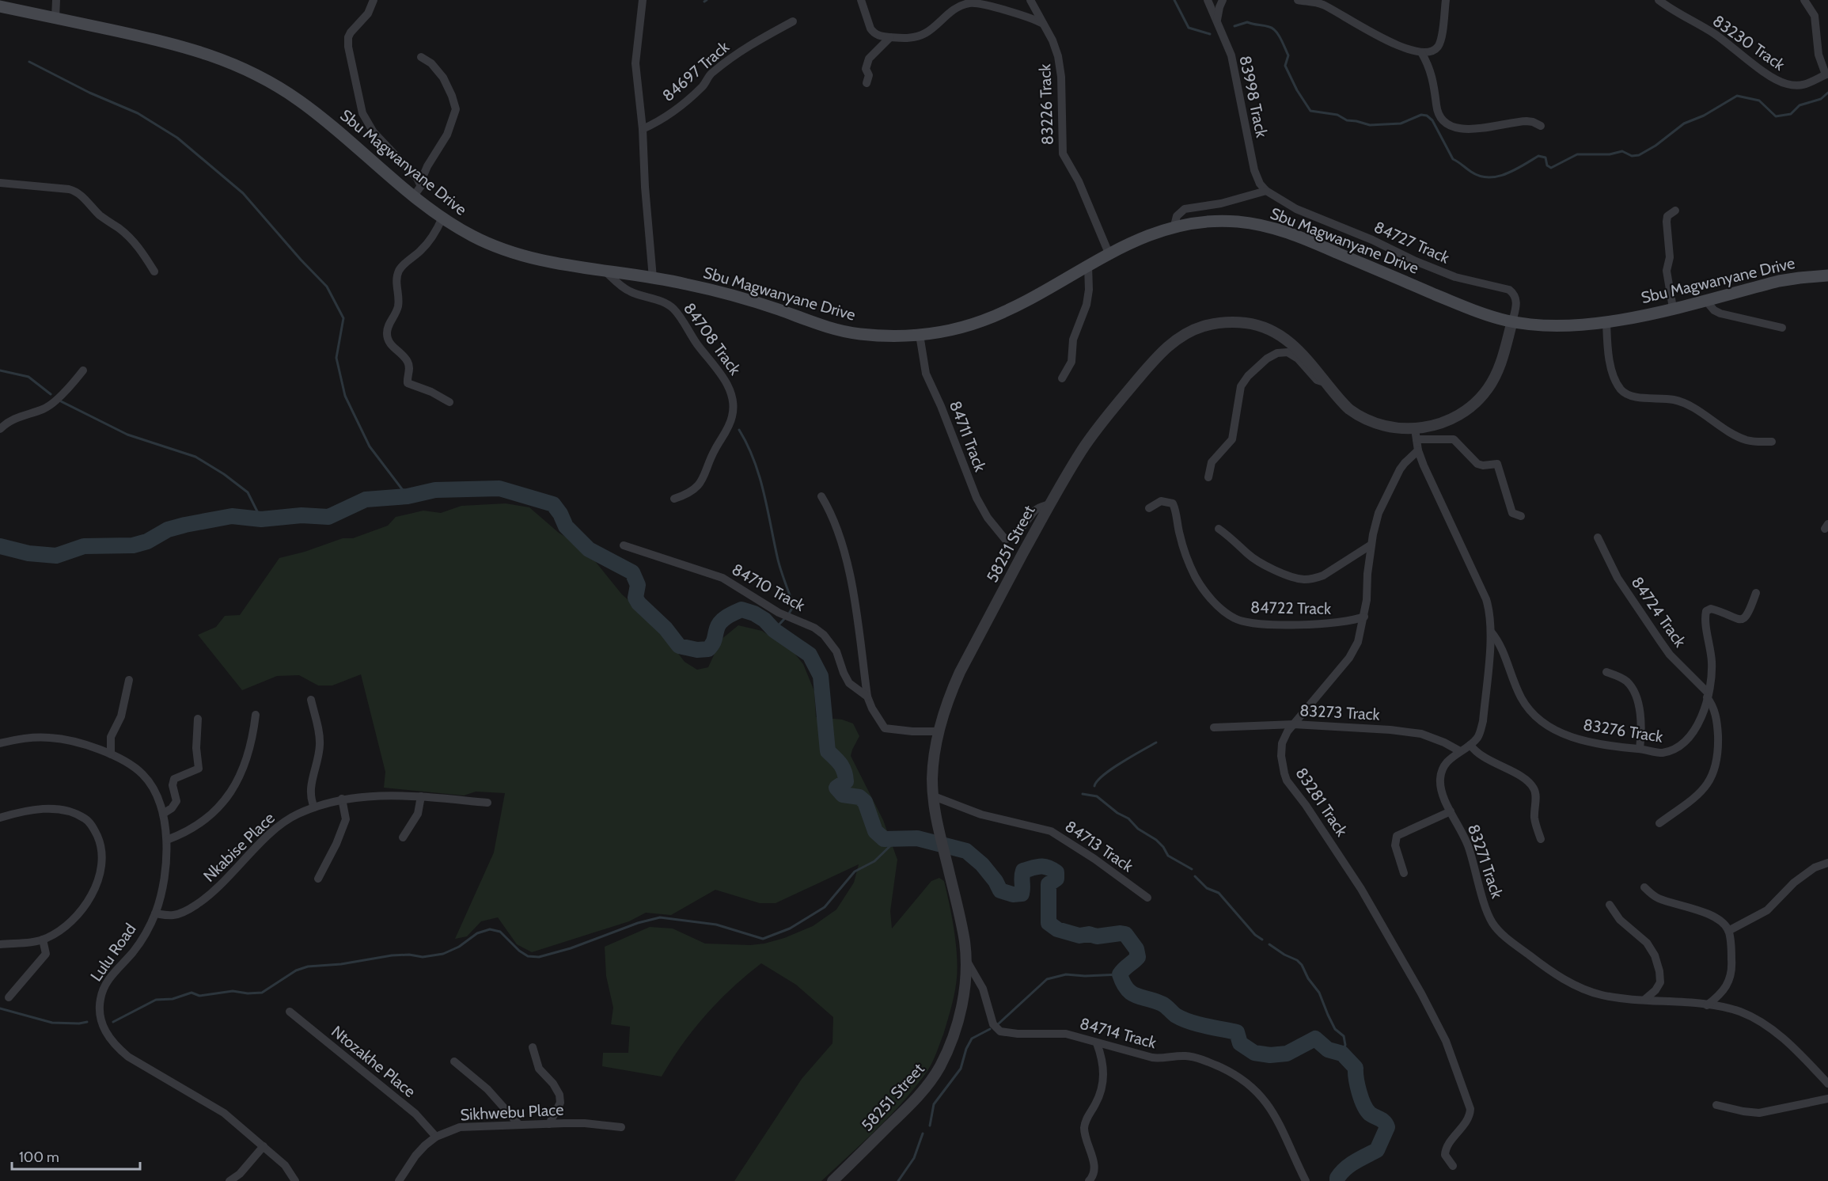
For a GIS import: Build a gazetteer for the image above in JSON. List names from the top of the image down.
{
  "streets": {
    "main road": ["Sbu Magwanyane Drive"],
    "street": [
      "83230 Track",
      "84697 Track",
      "83998 Track",
      "83226 Track",
      "84727 Track",
      "84708 Track",
      "84711 Track",
      "58251 Street",
      "84710 Track",
      "84722 Track",
      "84724 Track",
      "83273 Track",
      "83276 Track",
      "83281 Track",
      "84713 Track",
      "Nkabise Place",
      "83271 Track",
      "Lulu Road",
      "84714 Track",
      "Ntozakhe Place",
      "Sikhwebu Place"
    ]
  },
  "crossings": [
    ["83998 Track", "84727 Track"],
    ["83226 Track", "Sbu Magwanyane Drive"],
    ["Sbu Magwanyane Drive", "84727 Track"],
    ["Sbu Magwanyane Drive", "84708 Track"],
    ["Sbu Magwanyane Drive", "84711 Track"],
    ["Sbu Magwanyane Drive", "58251 Street"],
    ["84727 Track", "58251 Street"],
    ["84711 Track", "58251 Street"],
    ["58251 Street", "84713 Track"],
    ["58251 Street", "83271 Track"],
    ["58251 Street", "84714 Track"],
    ["84722 Track", "83281 Track"],
    ["84724 Track", "83276 Track"],
    ["83273 Track", "83281 Track"],
    ["83273 Track", "83271 Track"],
    ["83276 Track", "83271 Track"],
    ["83281 Track", "83271 Track"],
    ["Nkabise Place", "Lulu Road"],
    ["Ntozakhe Place", "Sikhwebu Place"]
  ],
  "scale_bar": "100 m"
}
